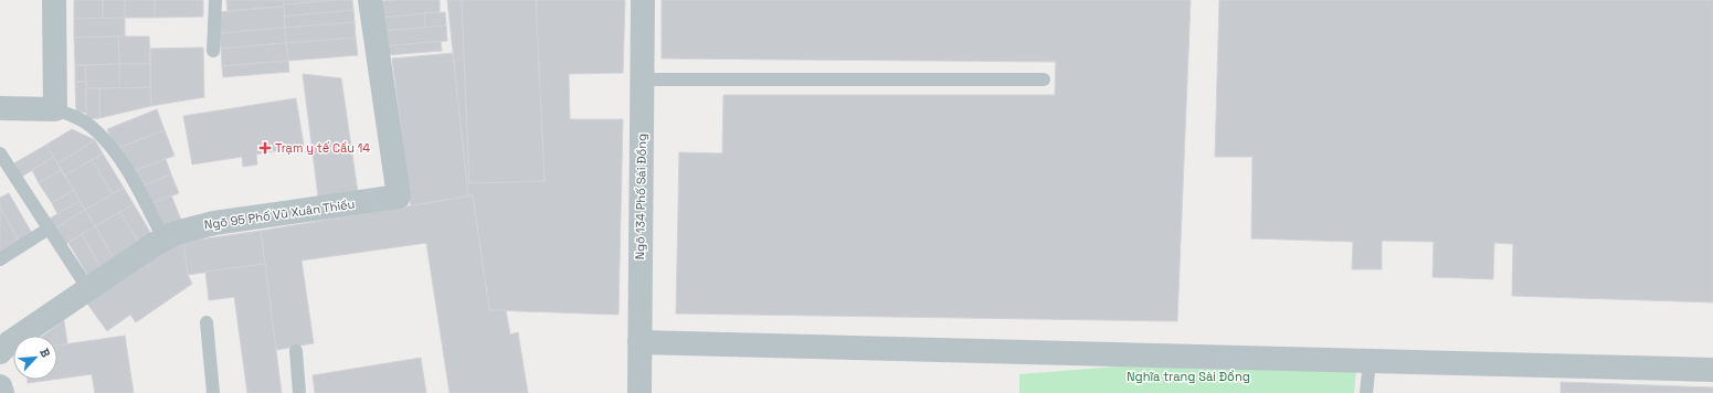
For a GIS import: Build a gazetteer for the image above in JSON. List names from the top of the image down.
{
  "streets": {
    "street": ["Ngõ 134 Phố Sài Đồng", "Ngõ 95 Phố Vũ Xuân Thiều"]
  },
  "parks": ["Nghĩa trang Sài Đồng"],
  "places": {
    "health": ["Trạm y tế Cầu 14"]
  },
  "north": "top right"
}
